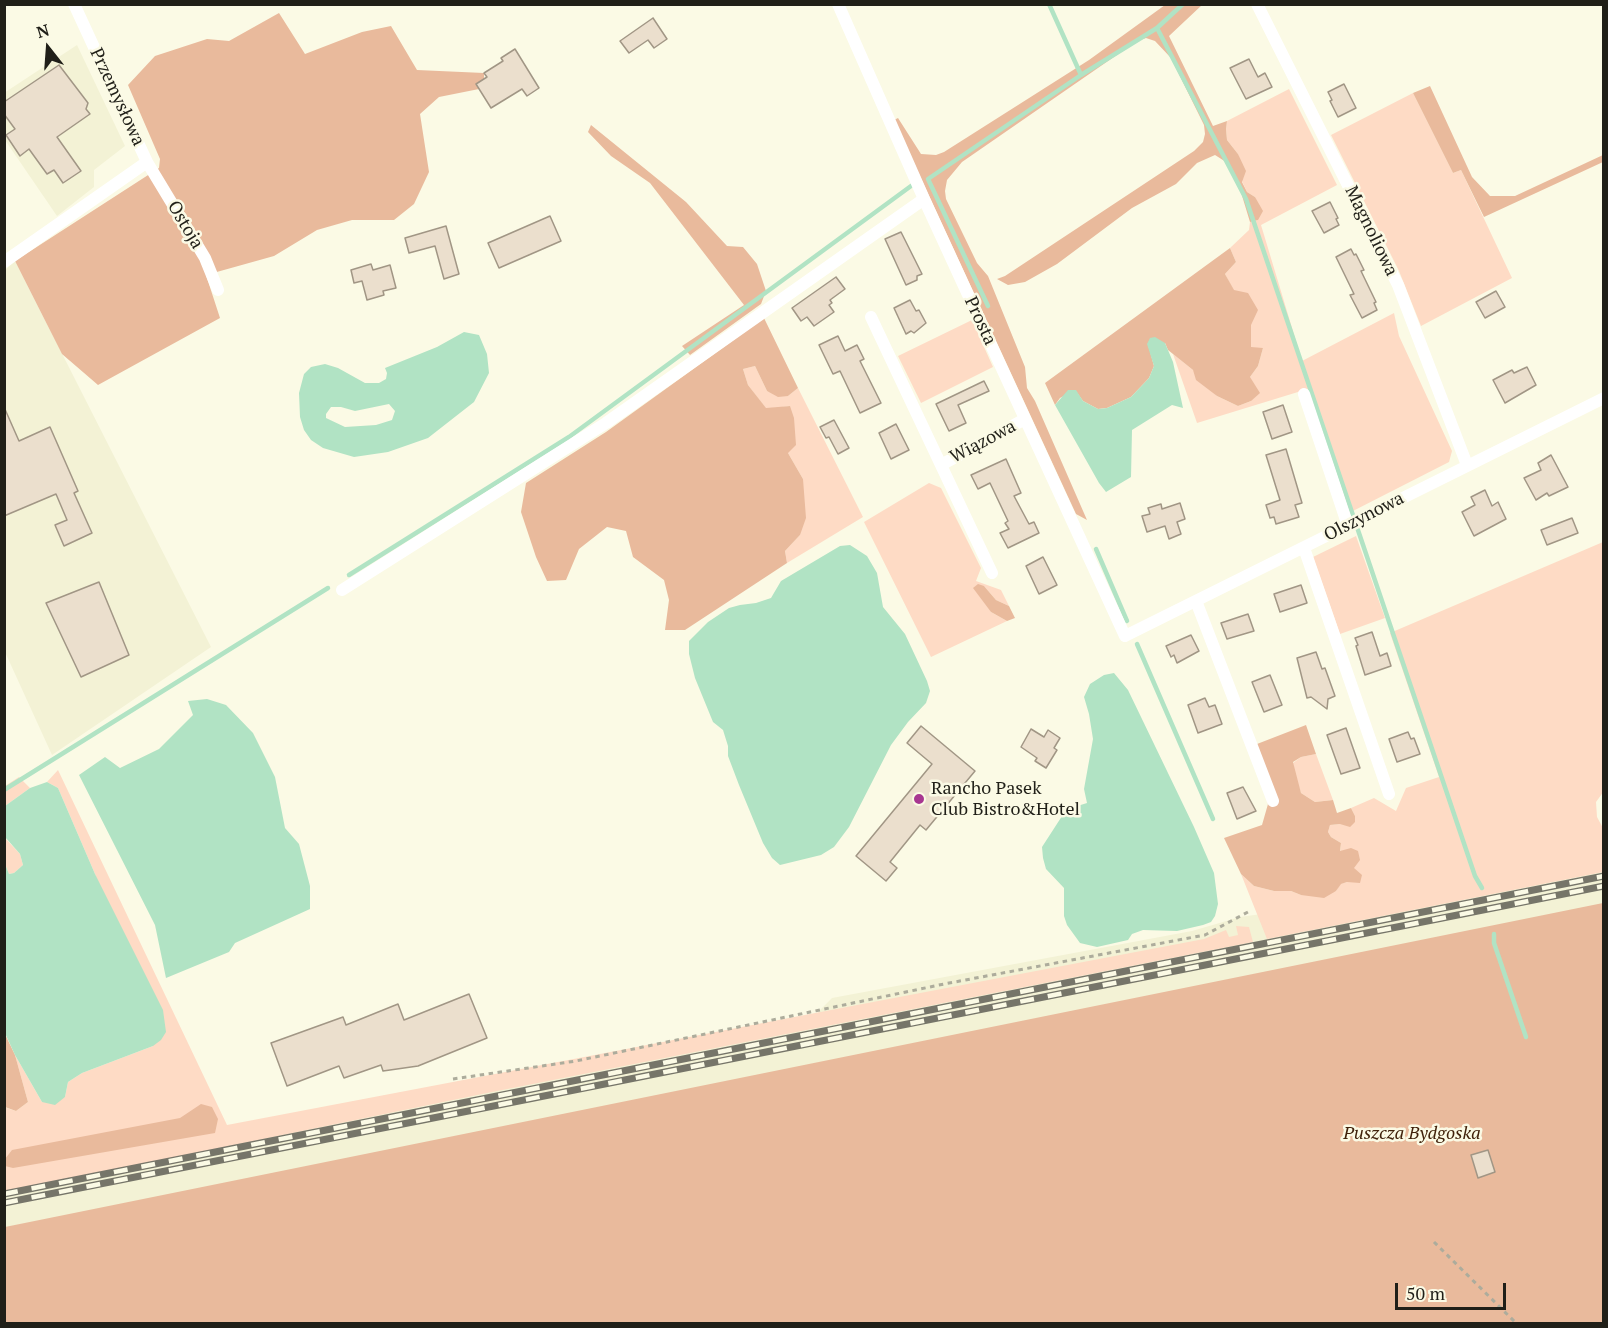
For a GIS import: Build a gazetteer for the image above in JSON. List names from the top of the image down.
{
  "streets": {
    "street": [
      "Przemysłowa",
      "Ostoja",
      "Magnoliowa",
      "Prosta",
      "Wiązowa",
      "Olszynowa"
    ]
  },
  "crossings": [
    ["Przemysłowa", "Ostoja"],
    ["Magnoliowa", "Olszynowa"],
    ["Prosta", "Wiązowa"],
    ["Prosta", "Olszynowa"]
  ],
  "parks": ["Puszcza Bydgoska"],
  "places": ["Rancho Pasek Club Bistro&Hotel"],
  "scale_bar": "50 m",
  "north": "top"
}
